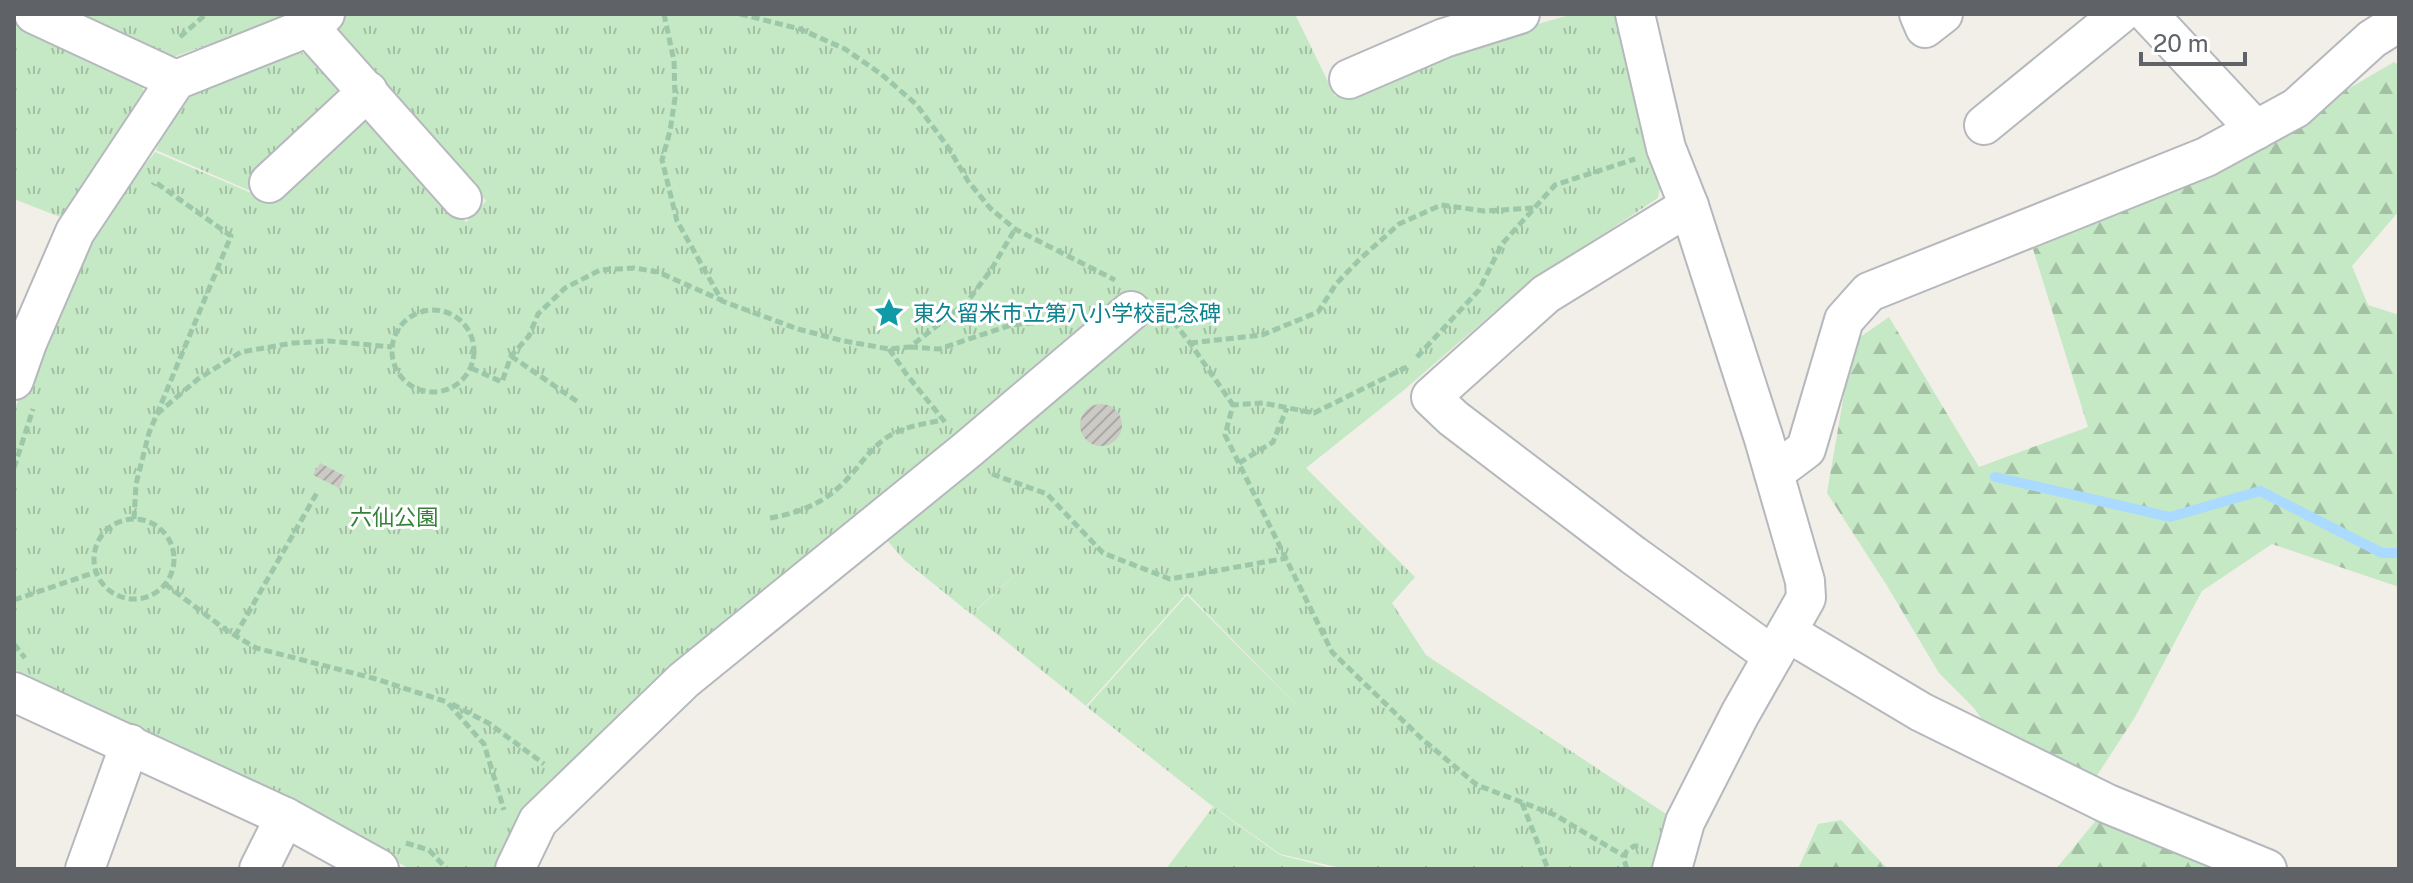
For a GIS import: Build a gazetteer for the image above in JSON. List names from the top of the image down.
{
  "parks": ["六仙公園"],
  "places": {
    "place": ["東久留米市立第八小学校記念碑"]
  },
  "scale_bar": "20 m"
}
